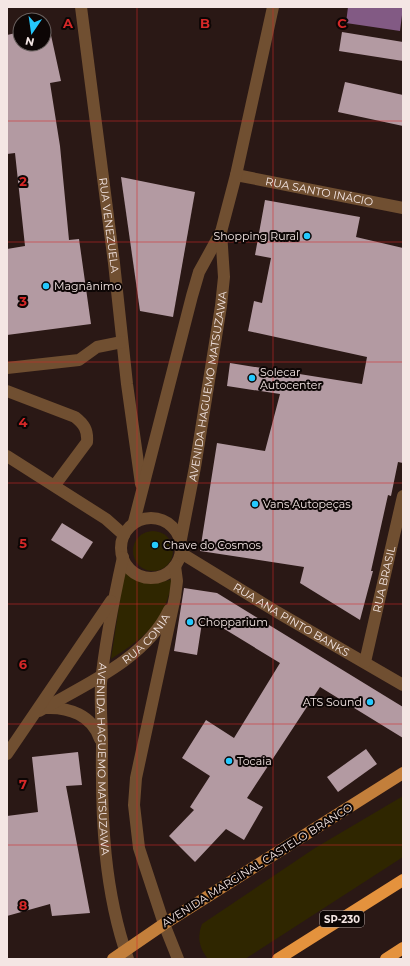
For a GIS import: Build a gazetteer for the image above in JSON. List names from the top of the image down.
{
  "streets": {
    "highway": ["SP-230"],
    "main road": ["AVENIDA MARGINAL CASTELO BRANCO"],
    "street": [
      "RUA SANTO INÁCIO",
      "RUA VENEZUELA",
      "AVENIDA HAGUEMO MATSUZAWA",
      "RUA BRASIL",
      "RUA ANA PINTO BANKS",
      "RUA CONIA"
    ]
  },
  "crossings": [
    ["RUA SANTO INÁCIO", "AVENIDA HAGUEMO MATSUZAWA"],
    ["RUA VENEZUELA", "AVENIDA HAGUEMO MATSUZAWA"],
    ["AVENIDA HAGUEMO MATSUZAWA", "RUA ANA PINTO BANKS"],
    ["AVENIDA HAGUEMO MATSUZAWA", "RUA CONIA"],
    ["AVENIDA HAGUEMO MATSUZAWA", "AVENIDA MARGINAL CASTELO BRANCO"],
    ["RUA BRASIL", "RUA ANA PINTO BANKS"]
  ],
  "places": [
    "Shopping Rural",
    "Magnânimo",
    "Solecar Autocenter",
    "Vans Autopeças",
    "Chave do Cosmos",
    "Chopparium",
    "ATS Sound",
    "Tocaia"
  ],
  "north": "bottom",
  "grid": {
    "columns": ["A", "B", "C"],
    "rows": [
      "2",
      "3",
      "4",
      "5",
      "6",
      "7",
      "8"
    ]
  }
}
